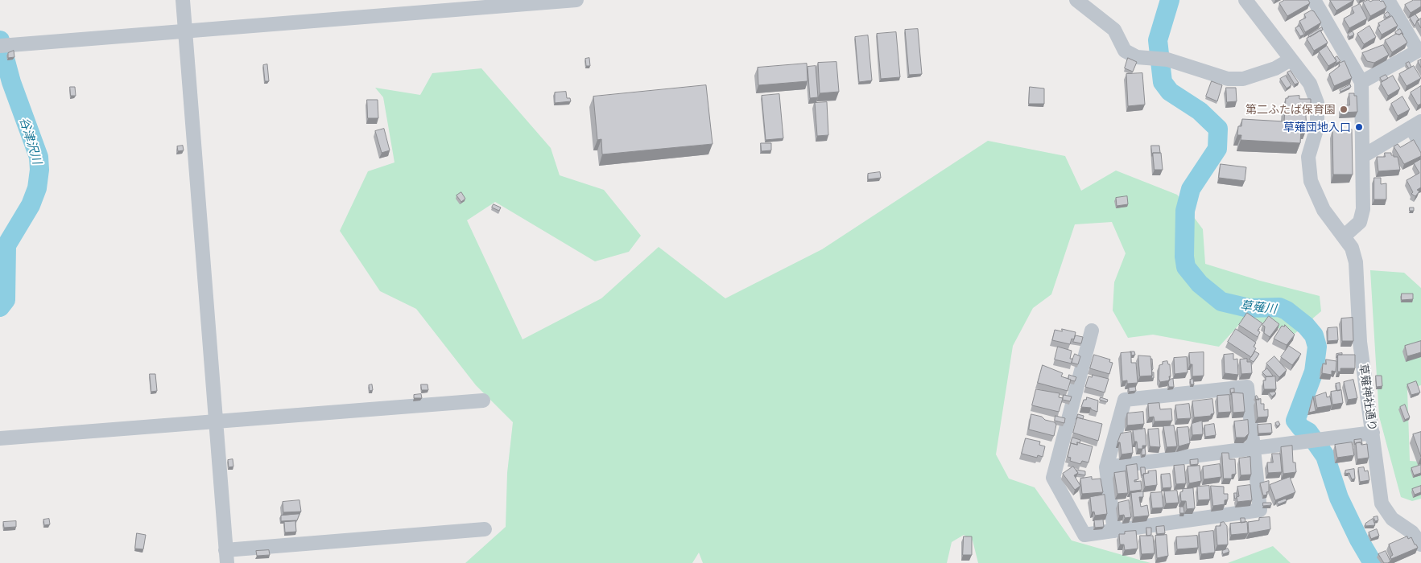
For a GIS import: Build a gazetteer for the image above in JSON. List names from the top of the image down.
{
  "streets": {
    "street": ["草薙神社通り"]
  },
  "water": ["谷津沢川", "草薙川"],
  "places": ["第二ふたば保育園", "草薙団地入口"]
}
